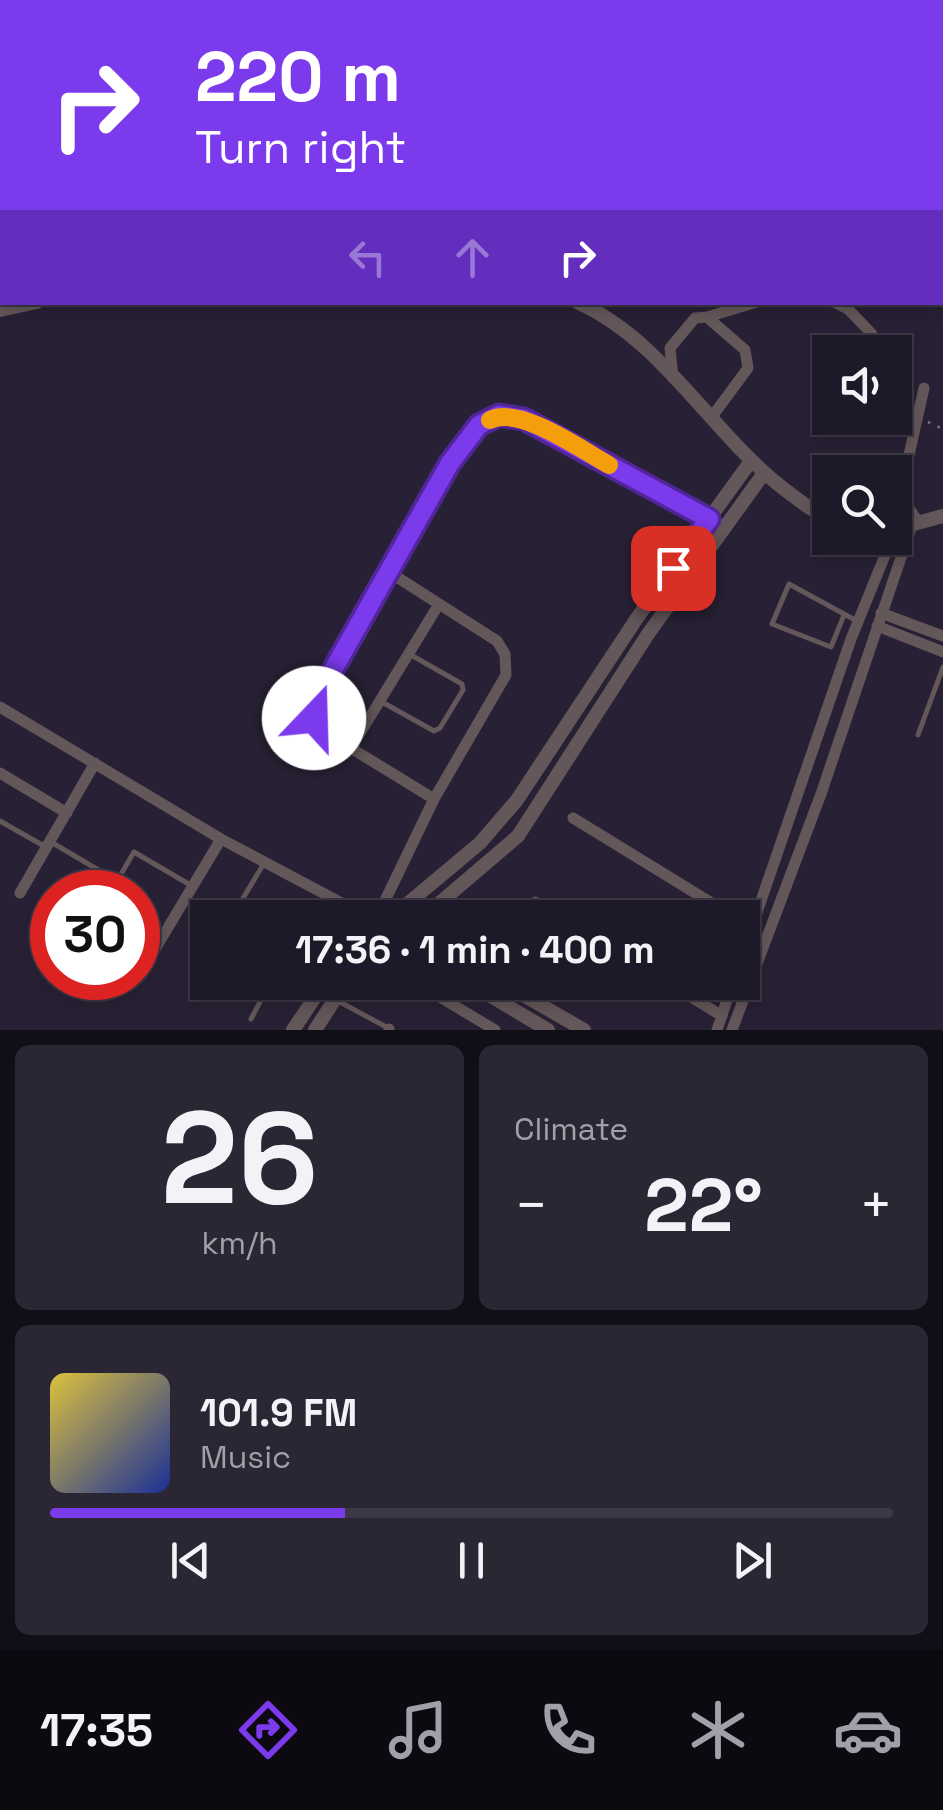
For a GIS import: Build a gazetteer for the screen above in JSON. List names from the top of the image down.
{
  "page": {
    "turn": ["220 m", "Turn right"],
    "limit": "30",
    "trip": "17:36 · 1 min · 400 m",
    "tile": [
      ["26", "km/h"],
      "Climate"
    ],
    "heat": ["−", "22°", "+"],
    "song": ["101.9 FM", "Music"],
    "tabs": "17:35"
  }
}
